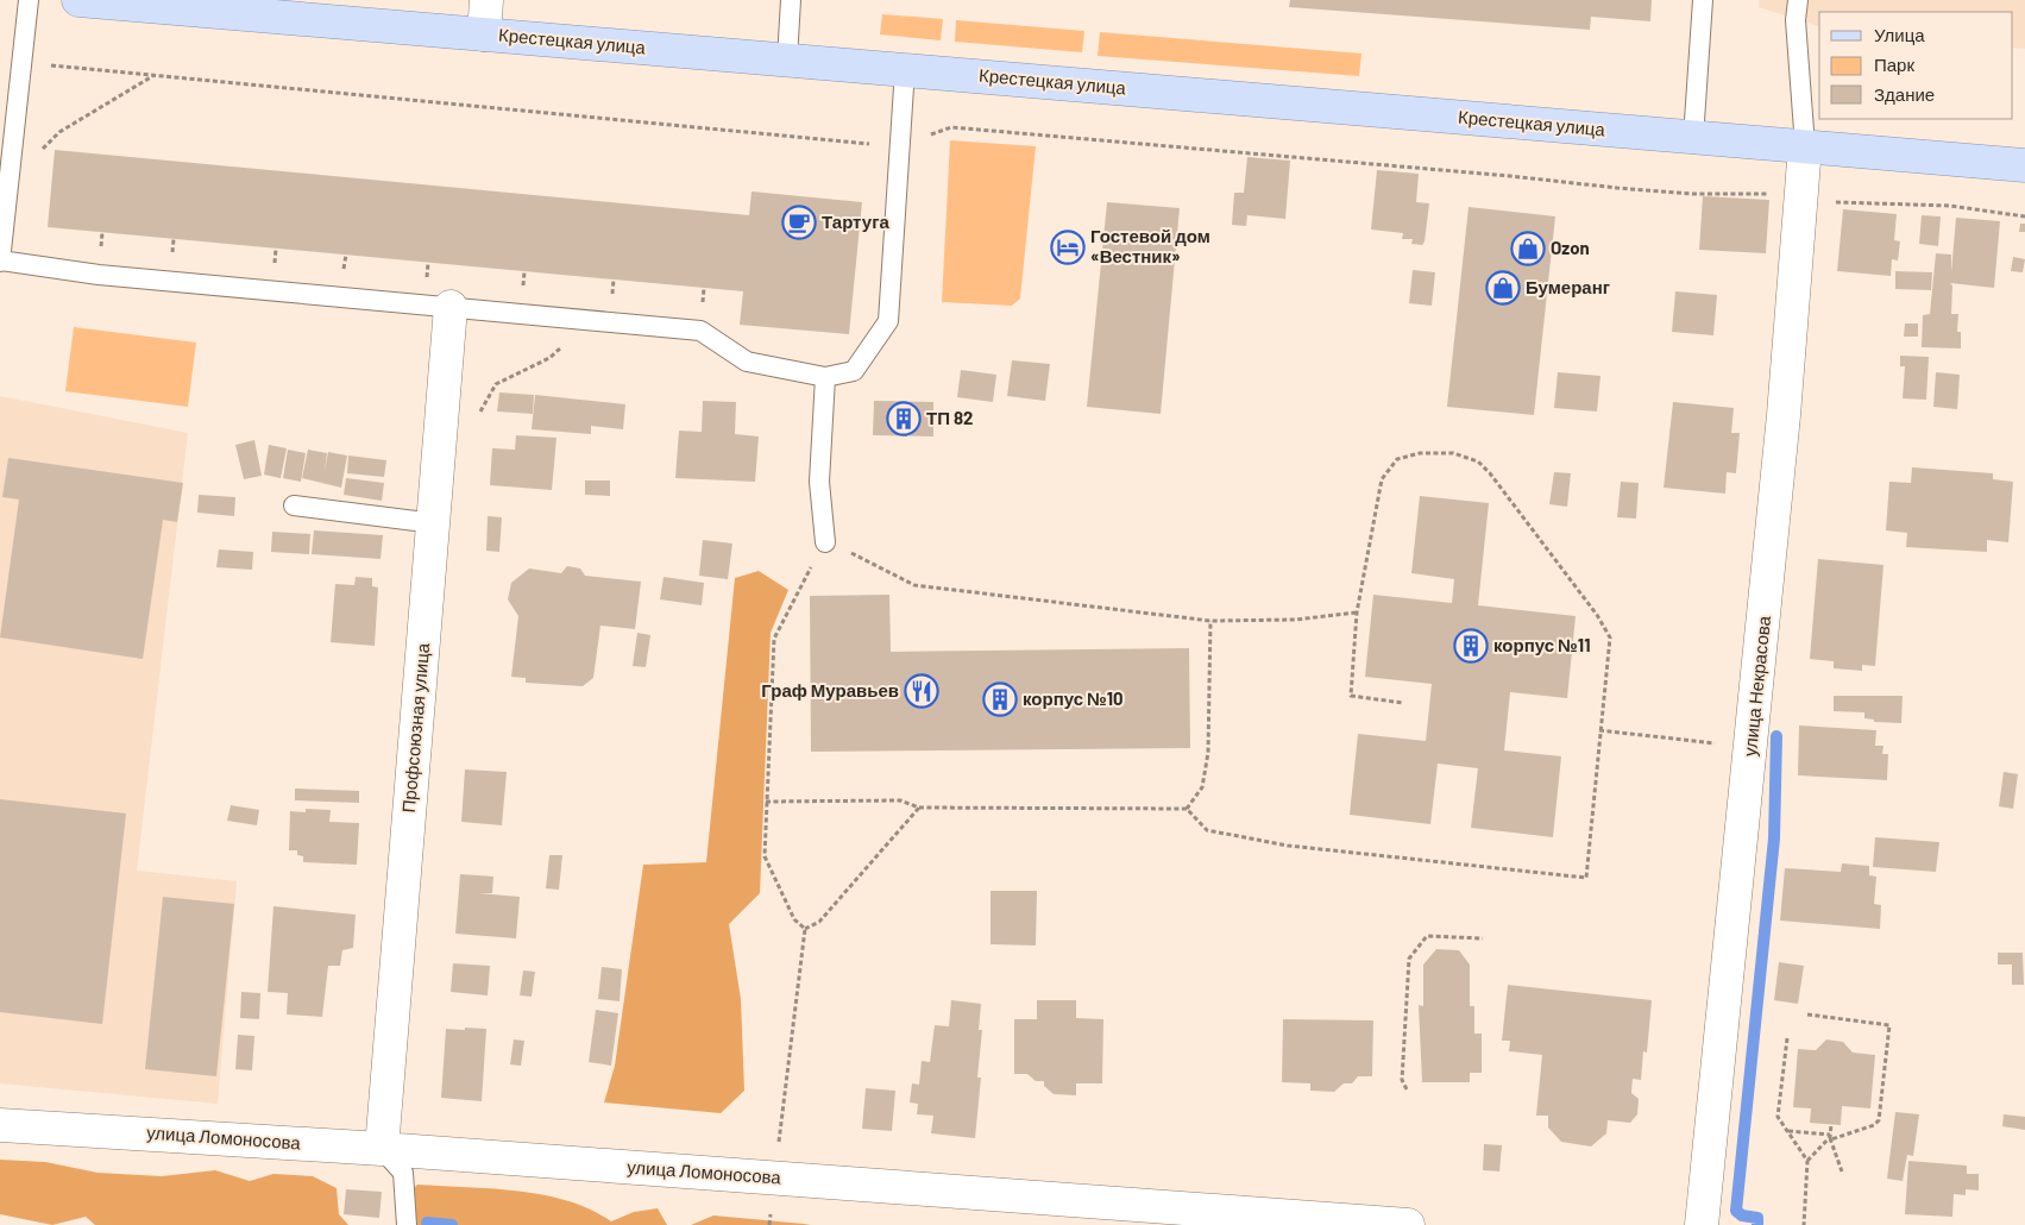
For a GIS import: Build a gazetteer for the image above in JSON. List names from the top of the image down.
{
  "streets": {
    "main road": ["Крестецкая улица"],
    "street": ["улица Некрасова", "Профсоюзная улица", "улица Ломоносова"]
  },
  "crossings": [
    ["Крестецкая улица", "улица Некрасова"],
    ["Профсоюзная улица", "улица Ломоносова"]
  ],
  "places": {
    "cafe": ["Тартуга"],
    "hotel": ["Гостевой дом «Вестник»"],
    "shop": ["Ozon", "Бумеранг"],
    "building": ["ТП 82", "корпус №11", "корпус №10"],
    "restaurant": ["Граф Муравьев"]
  },
  "legend": ["Улица", "Парк", "Здание"]
}
